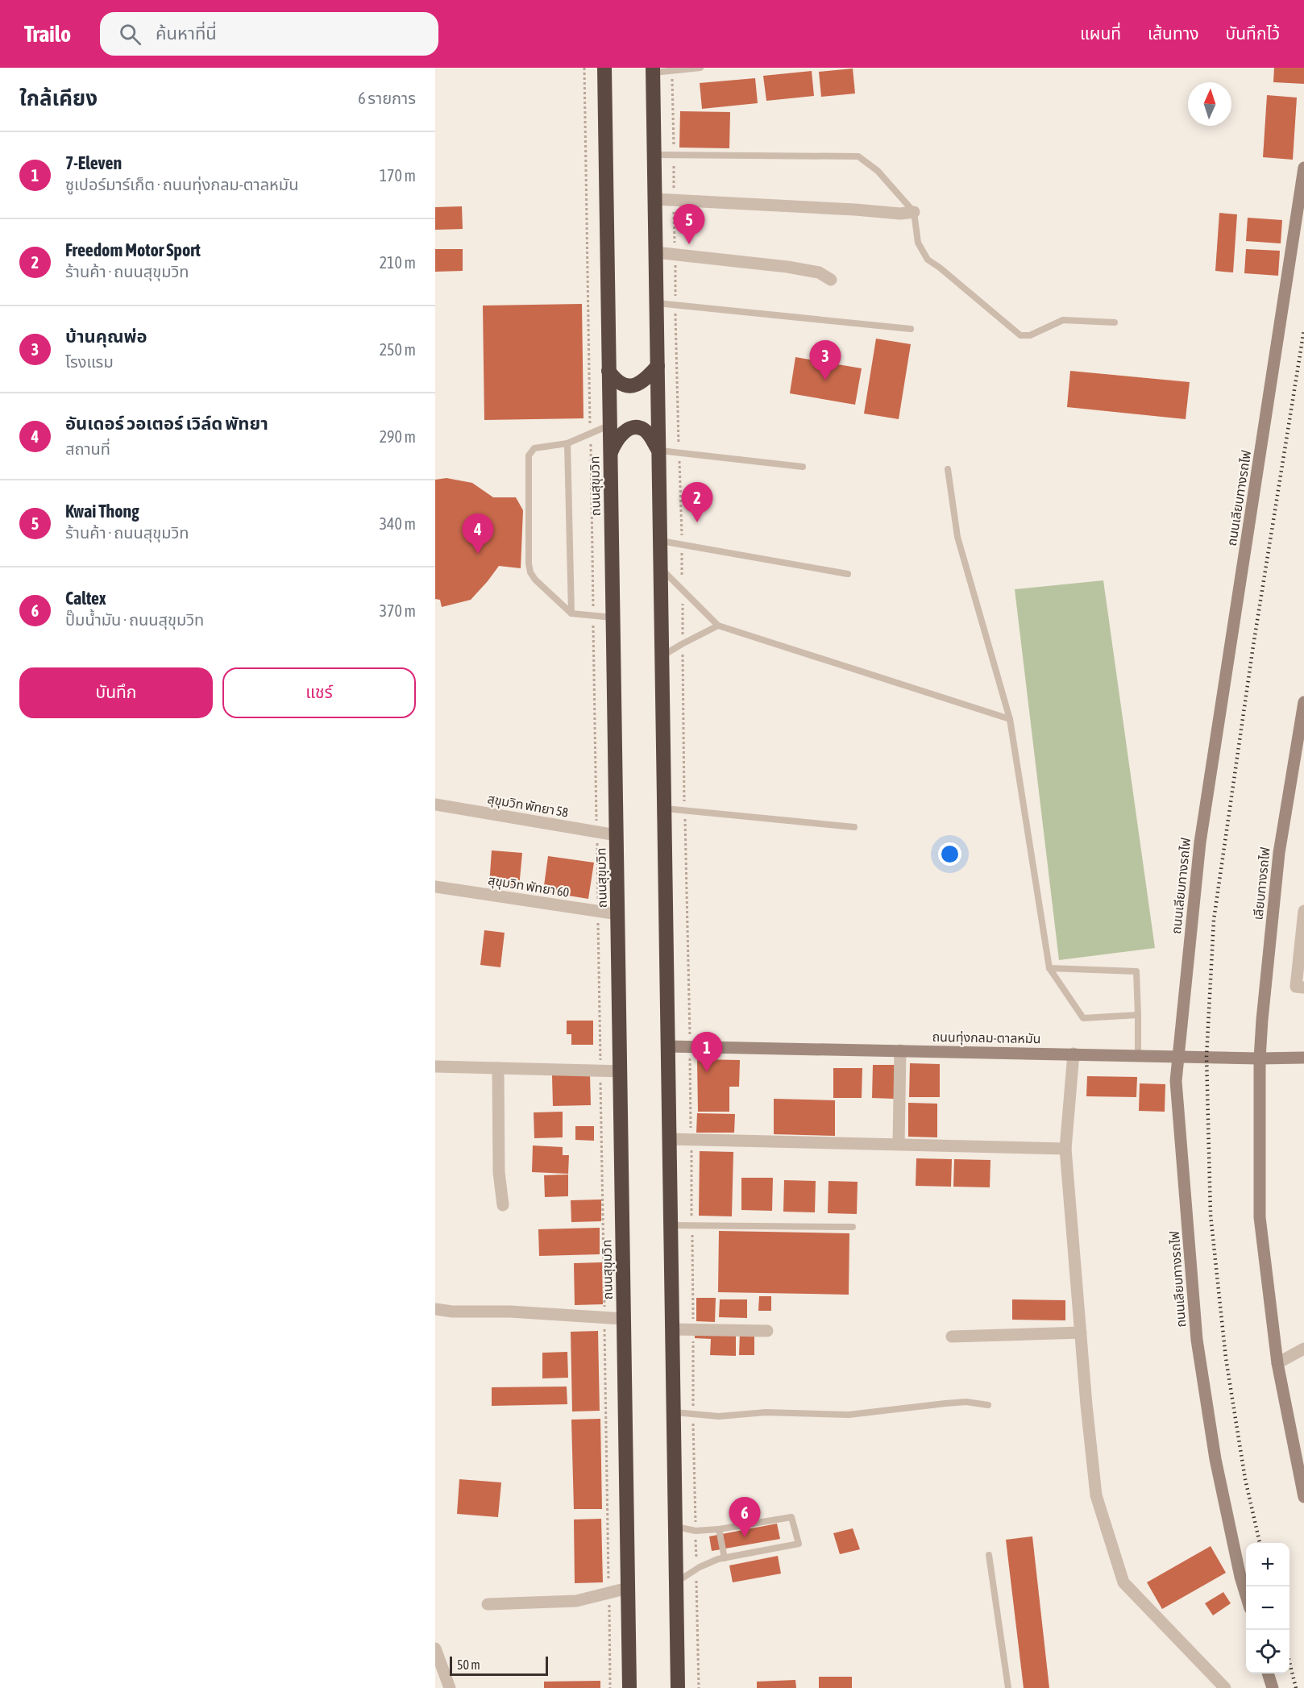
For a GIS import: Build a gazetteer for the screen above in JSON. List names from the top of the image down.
{
  "streets": {
    "highway": ["ถนนสุขุมวิท"],
    "street": [
      "ถนนเลียบทางรถไฟ",
      "สุขุมวิท พัทยา 58",
      "เลียบทางรถไฟ",
      "สุขุมวิท พัทยา 60",
      "ถนนทุ่งกลม-ตาลหมัน"
    ]
  },
  "crossings": [
    ["ถนนสุขุมวิท", "สุขุมวิท พัทยา 58"],
    ["ถนนสุขุมวิท", "สุขุมวิท พัทยา 60"],
    ["ถนนเลียบทางรถไฟ", "ถนนทุ่งกลม-ตาลหมัน"],
    ["เลียบทางรถไฟ", "ถนนทุ่งกลม-ตาลหมัน"]
  ],
  "scale_bar": "50 m",
  "north": "top",
  "page": {
    "header": "Trailo",
    "search": "ค้นหาที่นี่",
    "nav": ["แผนที่", "เส้นทาง", "บันทึกไว้"],
    "heading": ["ใกล้เคียง", "6 รายการ"],
    "list": [
      {
        "mark": "1",
        "name": "7-Eleven",
        "note": "ซูเปอร์มาร์เก็ต · ถนนทุ่งกลม-ตาลหมัน",
        "value": "170 m"
      },
      {
        "mark": "2",
        "name": "Freedom Motor Sport",
        "note": "ร้านค้า · ถนนสุขุมวิท",
        "value": "210 m"
      },
      {
        "mark": "3",
        "name": "บ้านคุณพ่อ",
        "note": "โรงแรม",
        "value": "250 m"
      },
      {
        "mark": "4",
        "name": "อันเดอร์ วอเตอร์ เวิล์ด พัทยา",
        "note": "สถานที่",
        "value": "290 m"
      },
      {
        "mark": "5",
        "name": "Kwai Thong",
        "note": "ร้านค้า · ถนนสุขุมวิท",
        "value": "340 m"
      },
      {
        "mark": "6",
        "name": "Caltex",
        "note": "ปั๊มน้ำมัน · ถนนสุขุมวิท",
        "value": "370 m"
      }
    ],
    "pins": [
      "5",
      "3",
      "2",
      "4",
      "1",
      "6"
    ],
    "buttons": ["บันทึก", "แชร์"],
    "map_buttons": ["+", "−"],
    "scale": "50 m"
  }
}
